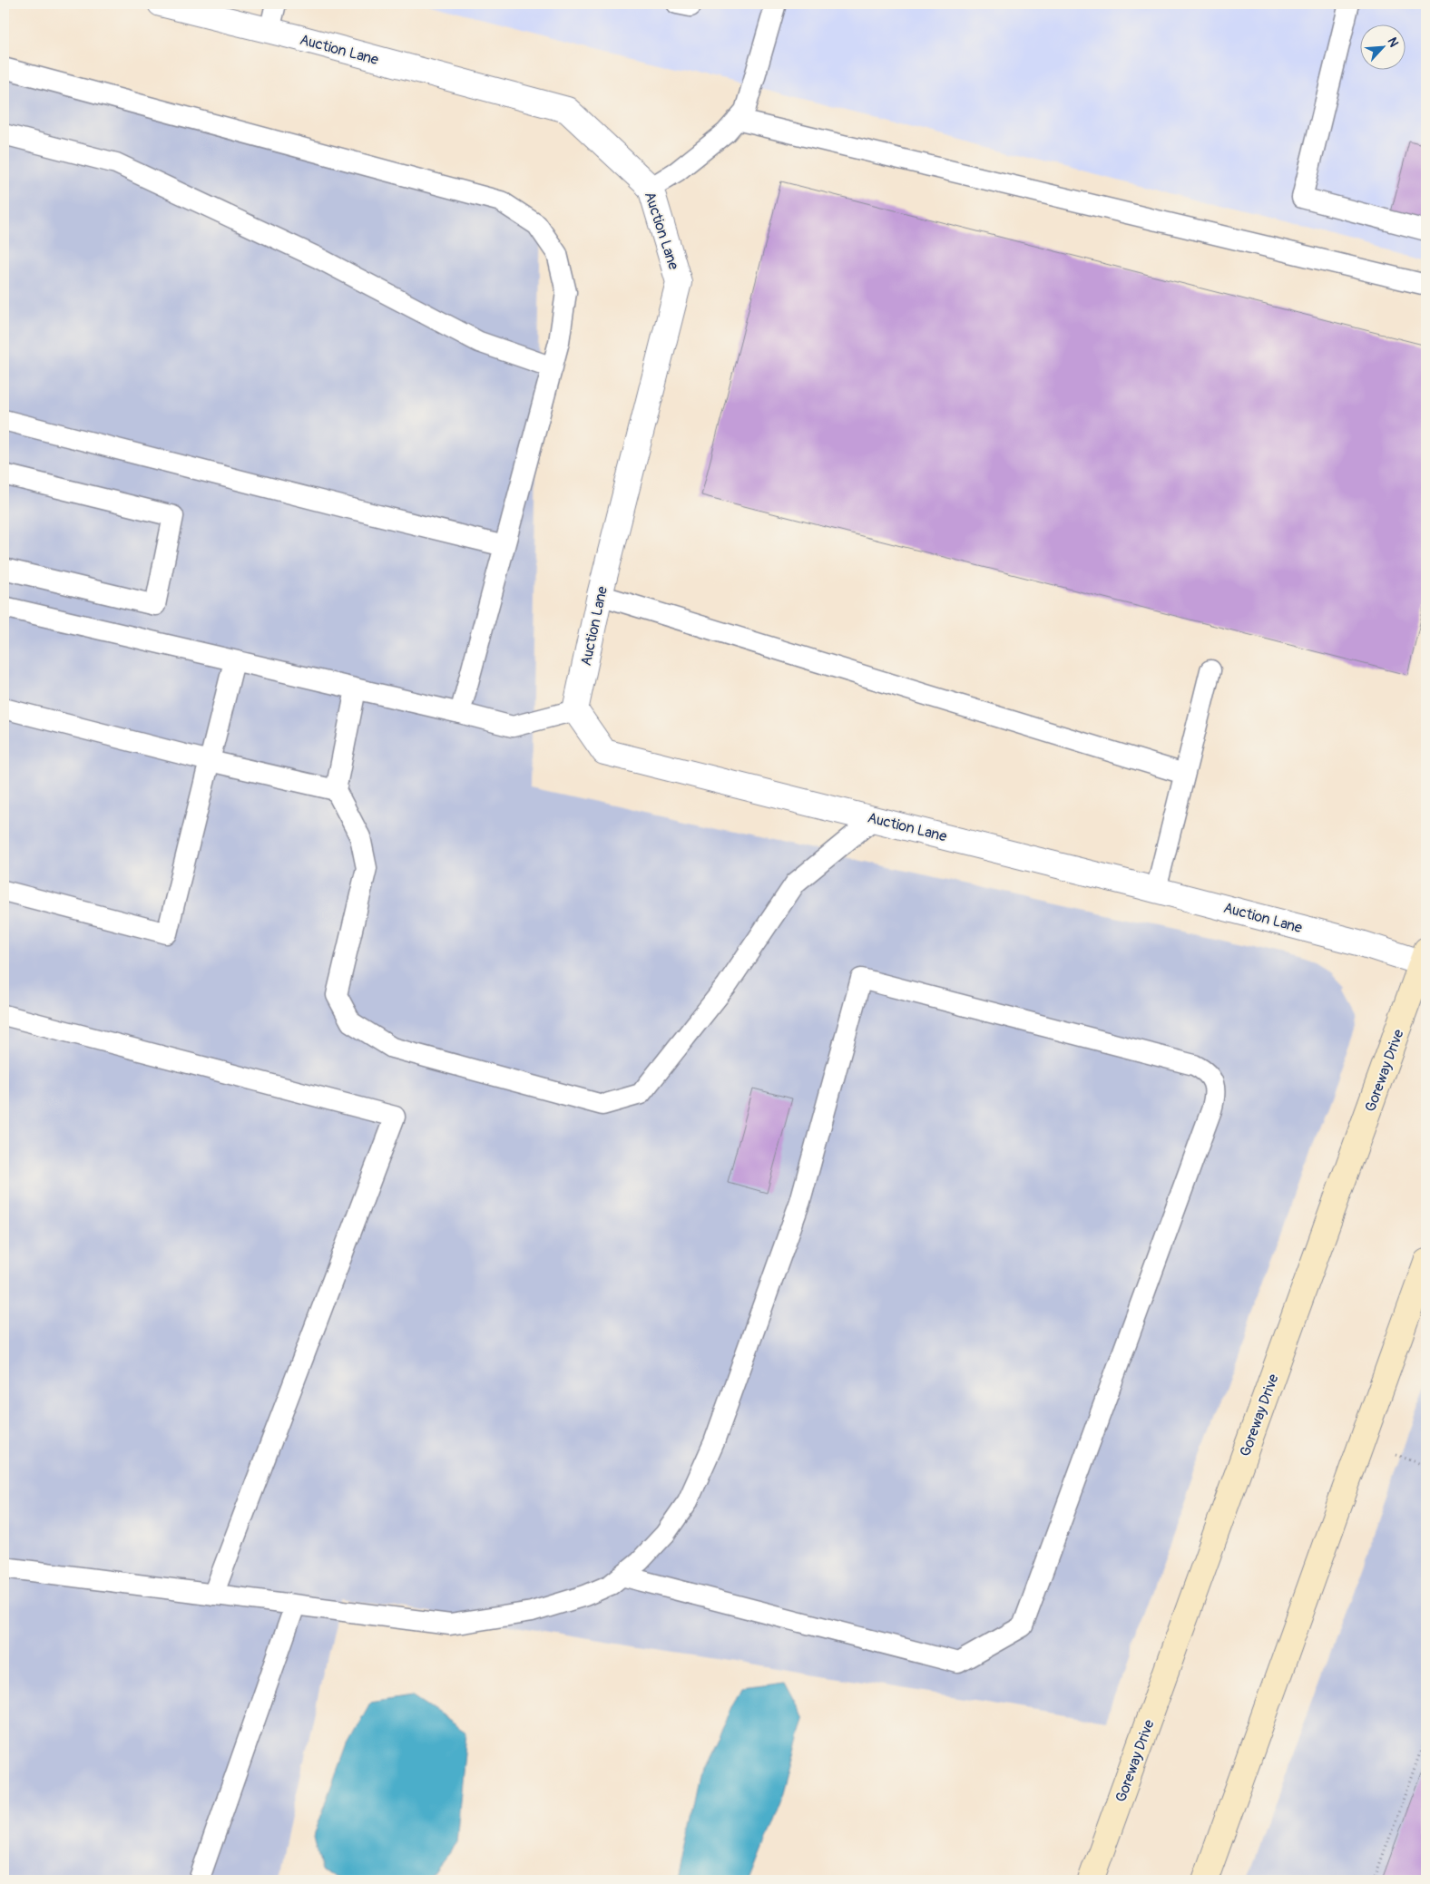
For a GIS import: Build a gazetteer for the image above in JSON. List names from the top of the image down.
{
  "streets": {
    "main road": ["Goreway Drive"],
    "street": ["Auction Lane"]
  },
  "crossings": [
    ["Auction Lane", "Goreway Drive"]
  ],
  "north": "top right"
}
